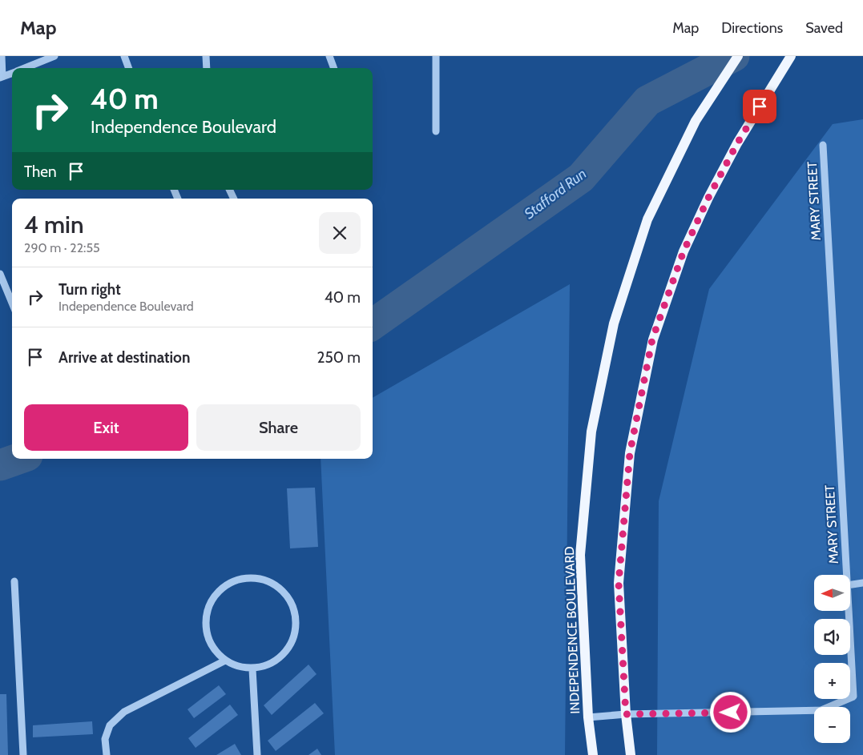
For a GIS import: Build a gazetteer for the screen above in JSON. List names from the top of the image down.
{
  "streets": {
    "main road": ["INDEPENDENCE BOULEVARD"],
    "street": ["MARY STREET"]
  },
  "water": ["Stafford Run"],
  "north": "left",
  "page": {
    "header": "Map",
    "nav": ["Map", "Directions", "Saved"],
    "turn": ["40 m", "Independence Boulevard"],
    "then": "Then",
    "heading": ["4 min", "290 m · 22:55"],
    "list": [
      {
        "name": "Turn right",
        "note": "Independence Boulevard",
        "value": "40 m"
      },
      {
        "name": "Arrive at destination",
        "value": "250 m"
      }
    ],
    "buttons": ["Exit", "Share"],
    "map_buttons": ["+", "−"]
  }
}
